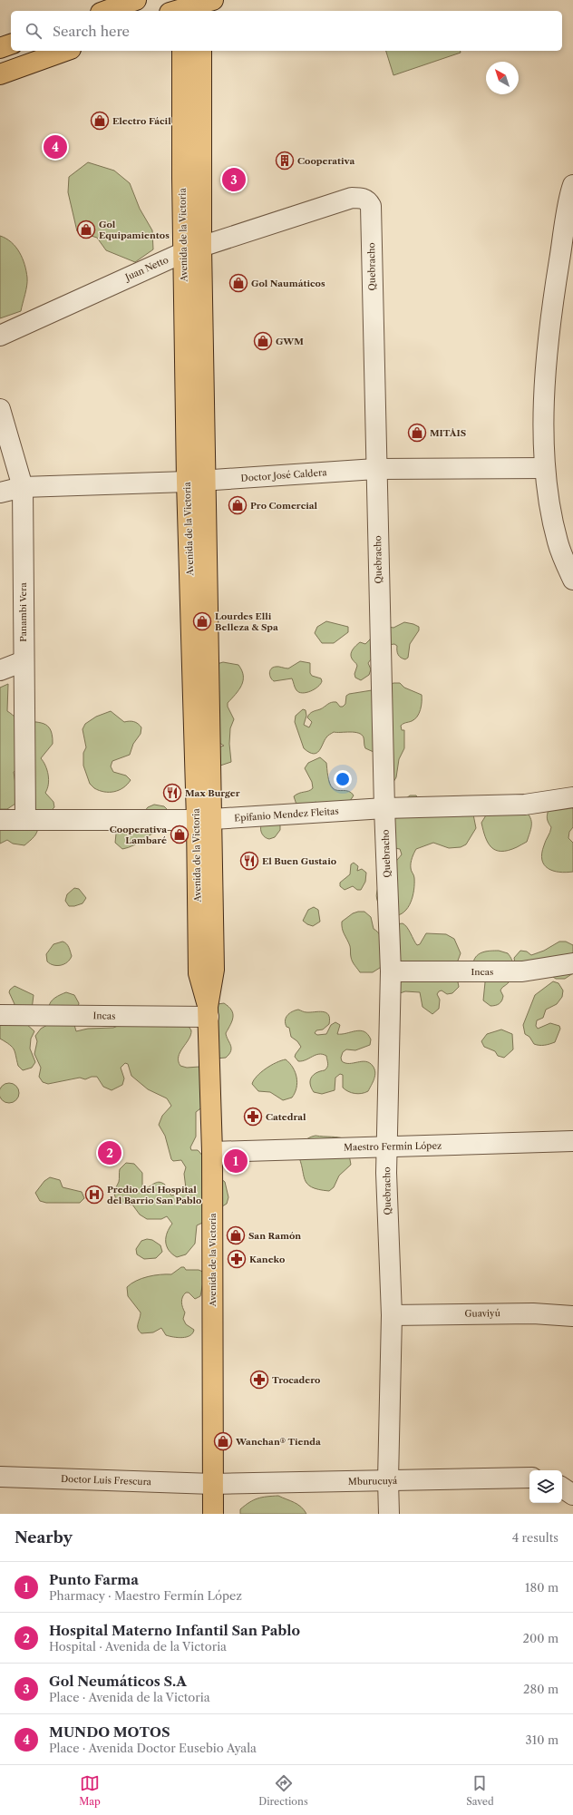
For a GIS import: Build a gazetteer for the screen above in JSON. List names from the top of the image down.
{
  "streets": {
    "main road": ["Avenida de la Victoria"],
    "street": [
      "Quebracho",
      "Juan Netto",
      "Doctor José Caldera",
      "Panambi Vera",
      "Epifanio Mendez Fleitas",
      "Incas",
      "Maestro Fermín López",
      "Guaviyú",
      "Doctor Luis Frescura",
      "Mburucuyá"
    ]
  },
  "crossings": [
    ["Avenida de la Victoria", "Juan Netto"],
    ["Avenida de la Victoria", "Doctor José Caldera"],
    ["Avenida de la Victoria", "Epifanio Mendez Fleitas"],
    ["Avenida de la Victoria", "Incas"],
    ["Avenida de la Victoria", "Maestro Fermín López"],
    ["Avenida de la Victoria", "Doctor Luis Frescura"],
    ["Avenida de la Victoria", "Mburucuyá"],
    ["Quebracho", "Juan Netto"],
    ["Quebracho", "Doctor José Caldera"],
    ["Quebracho", "Epifanio Mendez Fleitas"],
    ["Quebracho", "Incas"],
    ["Quebracho", "Maestro Fermín López"],
    ["Quebracho", "Guaviyú"],
    ["Quebracho", "Mburucuyá"],
    ["Doctor José Caldera", "Panambi Vera"],
    ["Panambi Vera", "Epifanio Mendez Fleitas"],
    ["Doctor Luis Frescura", "Mburucuyá"]
  ],
  "places": {
    "shop": [
      "Electro Fácil",
      "Gol Equipamientos",
      "Gol Naumáticos",
      "GWM",
      "MITÅIS",
      "Pro Comercial",
      "Lourdes Elli Belleza & Spa",
      "Cooperativa Lambaré",
      "San Ramón",
      "Wanchan® Tienda"
    ],
    "building": ["Cooperativa"],
    "restaurant": ["Max Burger", "El Buen Gustaio"],
    "pharmacy": ["Catedral", "Kaneko", "Trocadero"],
    "hospital": ["Predio del Hospital del Barrio San Pablo"]
  },
  "north": "top left",
  "page": {
    "search": "Search here",
    "pins": [
      "4",
      "3",
      "2",
      "1"
    ],
    "heading": ["Nearby", "4 results"],
    "list": [
      {
        "mark": "1",
        "name": "Punto Farma",
        "note": "Pharmacy · Maestro Fermín López",
        "value": "180 m"
      },
      {
        "mark": "2",
        "name": "Hospital Materno Infantil San Pablo",
        "note": "Hospital · Avenida de la Victoria",
        "value": "200 m"
      },
      {
        "mark": "3",
        "name": "Gol Neumáticos S.A",
        "note": "Place · Avenida de la Victoria",
        "value": "280 m"
      },
      {
        "mark": "4",
        "name": "MUNDO MOTOS",
        "note": "Place · Avenida Doctor Eusebio Ayala",
        "value": "310 m"
      }
    ],
    "nav": ["Map", "Directions", "Saved"]
  }
}
